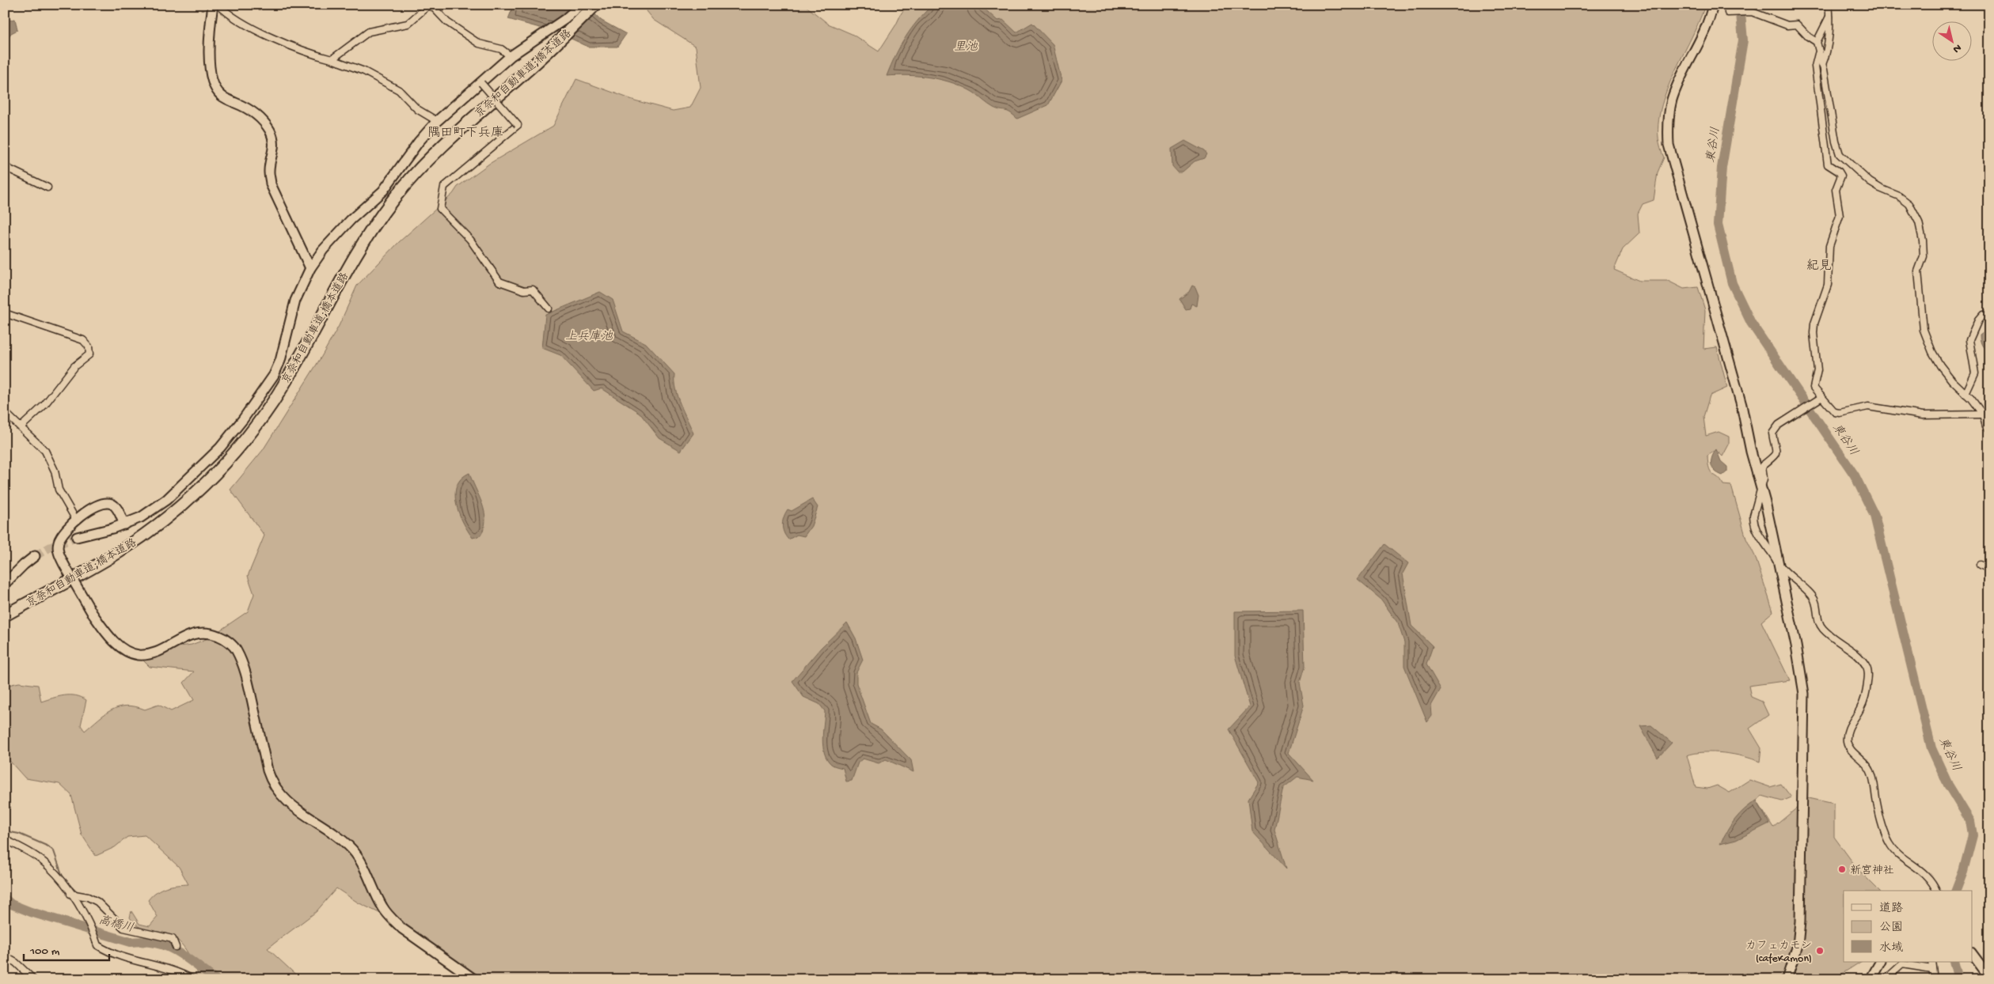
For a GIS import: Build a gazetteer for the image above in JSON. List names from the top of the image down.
{
  "streets": {
    "highway": ["京奈和自動車道;橋本道路"]
  },
  "districts": ["隅田町下兵庫", "紀見"],
  "water": [
    "里池",
    "東谷川",
    "上兵庫池",
    "高橋川"
  ],
  "places": ["新宮神社", "カフェカモン (cafeKamon)"],
  "legend": ["道路", "公園", "水域"],
  "scale_bar": "100 m",
  "north": "bottom right"
}
